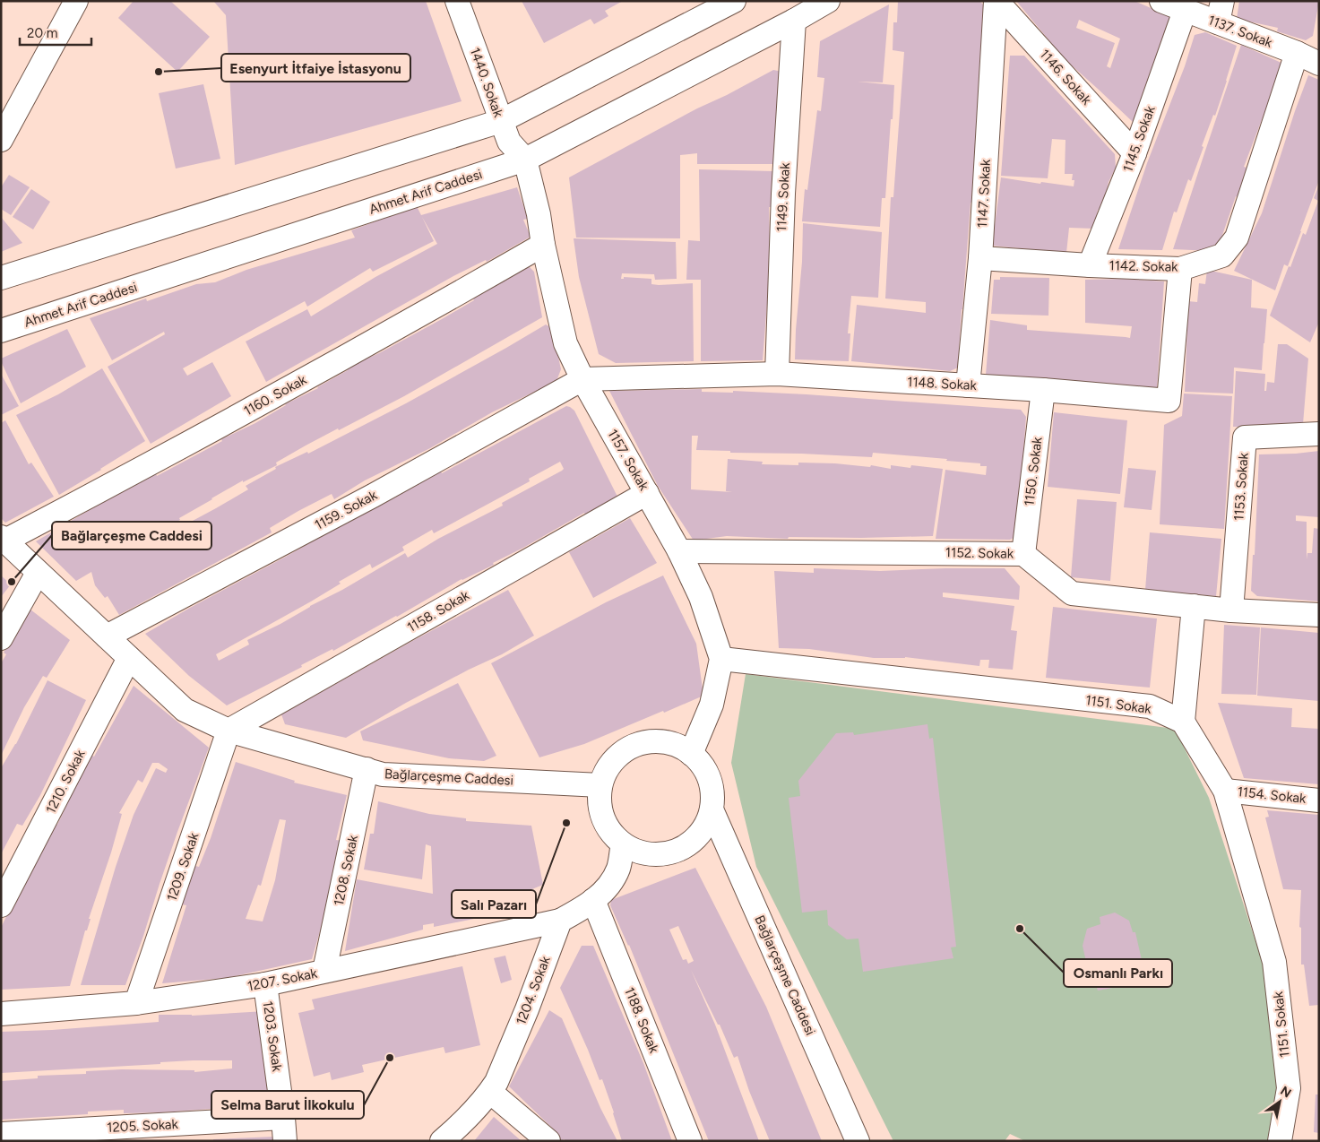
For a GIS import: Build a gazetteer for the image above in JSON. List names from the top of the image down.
{
  "streets": {
    "street": [
      "1137. Sokak",
      "1146. Sokak",
      "1440. Sokak",
      "1145. Sokak",
      "Ahmet Arif Caddesi",
      "1147. Sokak",
      "1149. Sokak",
      "1142. Sokak",
      "1148. Sokak",
      "1160. Sokak",
      "1157. Sokak",
      "1150. Sokak",
      "1153. Sokak",
      "1159. Sokak",
      "1152. Sokak",
      "1158. Sokak",
      "1151. Sokak",
      "Bağlarçeşme Caddesi",
      "1210. Sokak",
      "1154. Sokak",
      "1209. Sokak",
      "1208. Sokak",
      "1207. Sokak",
      "1204. Sokak",
      "1188. Sokak",
      "1203. Sokak",
      "1205. Sokak"
    ]
  },
  "crossings": [
    ["1137. Sokak", "1145. Sokak"],
    ["1137. Sokak", "1142. Sokak"],
    ["1146. Sokak", "1145. Sokak"],
    ["1146. Sokak", "1147. Sokak"],
    ["1440. Sokak", "Ahmet Arif Caddesi"],
    ["1440. Sokak", "1157. Sokak"],
    ["1145. Sokak", "1142. Sokak"],
    ["Ahmet Arif Caddesi", "1149. Sokak"],
    ["Ahmet Arif Caddesi", "1157. Sokak"],
    ["1147. Sokak", "1142. Sokak"],
    ["1147. Sokak", "1148. Sokak"],
    ["1149. Sokak", "1148. Sokak"],
    ["1142. Sokak", "1148. Sokak"],
    ["1148. Sokak", "1157. Sokak"],
    ["1148. Sokak", "1150. Sokak"],
    ["1148. Sokak", "1159. Sokak"],
    ["1160. Sokak", "1157. Sokak"],
    ["1160. Sokak", "Bağlarçeşme Caddesi"],
    ["1157. Sokak", "1159. Sokak"],
    ["1157. Sokak", "1152. Sokak"],
    ["1157. Sokak", "1158. Sokak"],
    ["1157. Sokak", "1151. Sokak"],
    ["1150. Sokak", "1152. Sokak"],
    ["1153. Sokak", "1152. Sokak"],
    ["1159. Sokak", "Bağlarçeşme Caddesi"],
    ["1158. Sokak", "Bağlarçeşme Caddesi"],
    ["1158. Sokak", "1209. Sokak"],
    ["1151. Sokak", "1154. Sokak"],
    ["Bağlarçeşme Caddesi", "1210. Sokak"],
    ["Bağlarçeşme Caddesi", "1209. Sokak"],
    ["Bağlarçeşme Caddesi", "1208. Sokak"],
    ["1209. Sokak", "1207. Sokak"],
    ["1208. Sokak", "1207. Sokak"],
    ["1207. Sokak", "1204. Sokak"],
    ["1207. Sokak", "1203. Sokak"],
    ["1203. Sokak", "1205. Sokak"]
  ],
  "places": [
    "Esenyurt İtfaiye İstasyonu",
    "Bağlarçeşme Caddesi",
    "Salı Pazarı",
    "Osmanlı Parkı",
    "Selma Barut İlkokulu"
  ],
  "scale_bar": "20 m",
  "north": "top right"
}
